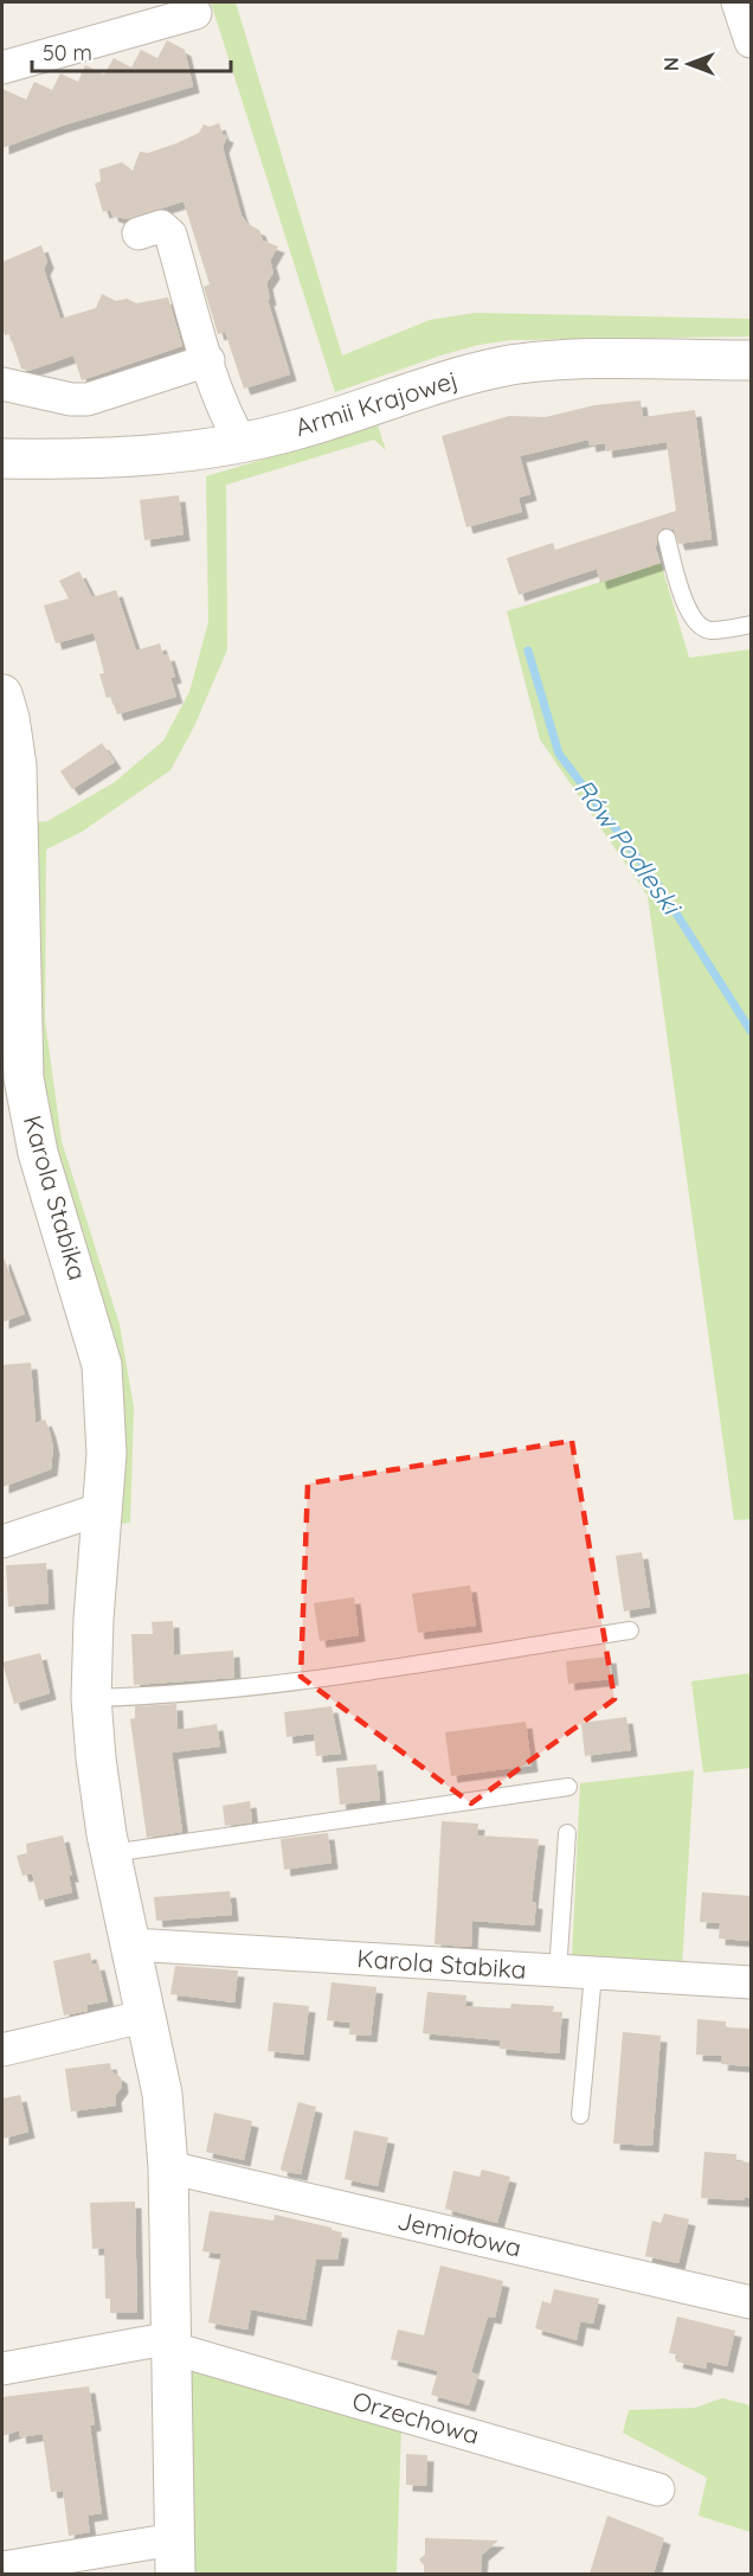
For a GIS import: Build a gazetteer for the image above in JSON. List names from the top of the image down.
{
  "streets": {
    "street": [
      "Armii Krajowej",
      "Karola Stabika",
      "Jemiołowa",
      "Orzechowa"
    ]
  },
  "crossings": [
    ["Karola Stabika", "Jemiołowa"],
    ["Karola Stabika", "Orzechowa"]
  ],
  "water": ["Rów Podleski"],
  "scale_bar": "50 m",
  "north": "left"
}
